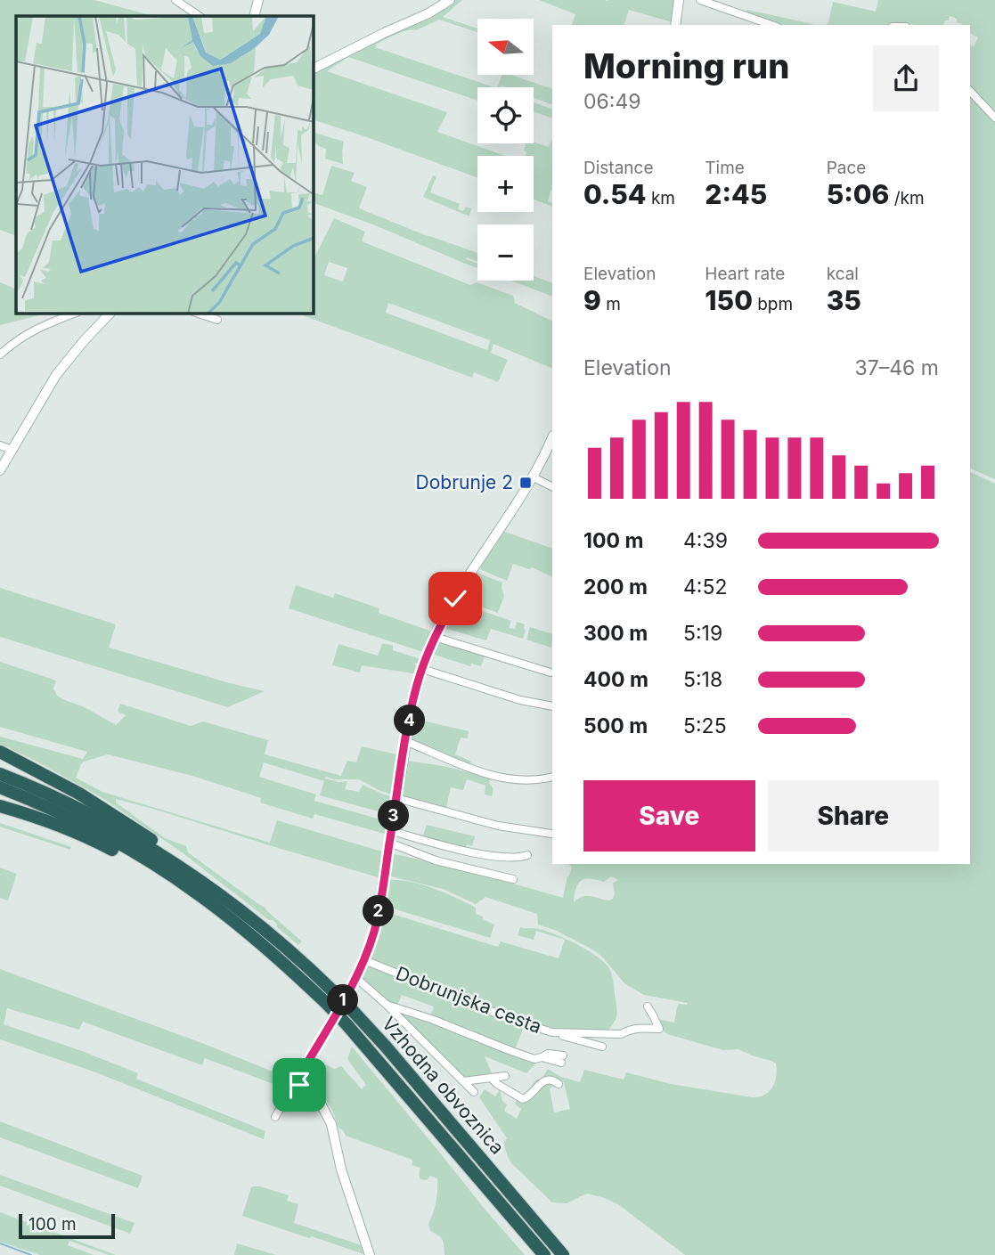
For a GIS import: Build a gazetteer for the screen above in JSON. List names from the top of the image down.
{
  "streets": {
    "highway": ["Vzhodna obvoznica"],
    "street": ["Dobrunjska cesta"]
  },
  "places": {
    "transit": ["Dobrunje 2"]
  },
  "scale_bar": "100 m",
  "north": "left",
  "page": {
    "map_buttons": ["+", "−"],
    "heading": ["Morning run", "06:49"],
    "stats": [
      ["Distance", "0.54 km"],
      ["Time", "2:45"],
      ["Pace", "5:06 /km"],
      ["Elevation", "9 m"],
      ["Heart rate", "150 bpm"],
      ["kcal", "35"]
    ],
    "chart": ["Elevation", "37–46 m"],
    "list": [
      {
        "name": "100 m",
        "note": "4:39"
      },
      {
        "name": "200 m",
        "note": "4:52"
      },
      {
        "name": "300 m",
        "note": "5:19"
      },
      {
        "name": "400 m",
        "note": "5:18"
      },
      {
        "name": "500 m",
        "note": "5:25"
      }
    ],
    "pins": [
      "4",
      "3",
      "2",
      "1"
    ],
    "buttons": ["Save", "Share"],
    "scale": "100 m"
  }
}
